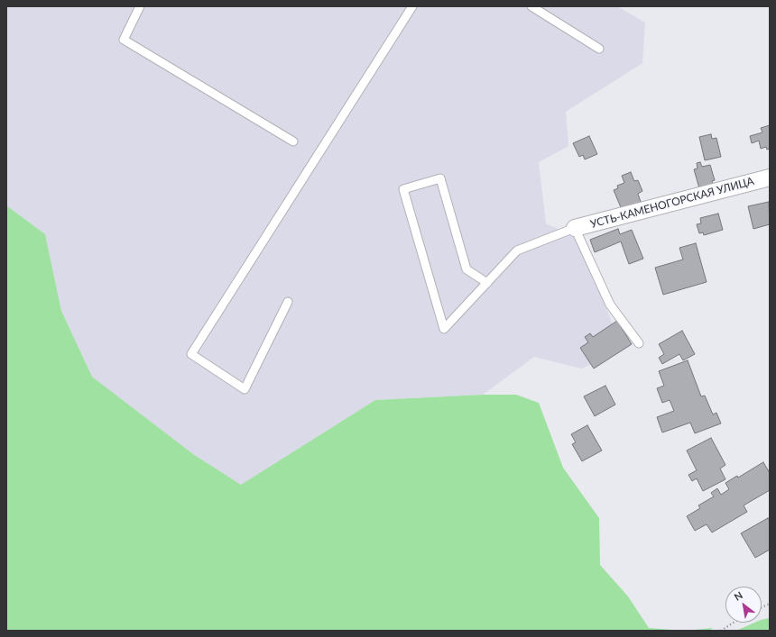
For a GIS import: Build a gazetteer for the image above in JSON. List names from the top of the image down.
{
  "streets": {
    "street": ["УСТЬ-КАМЕНОГОРСКАЯ УЛИЦА"]
  },
  "north": "top left"
}
